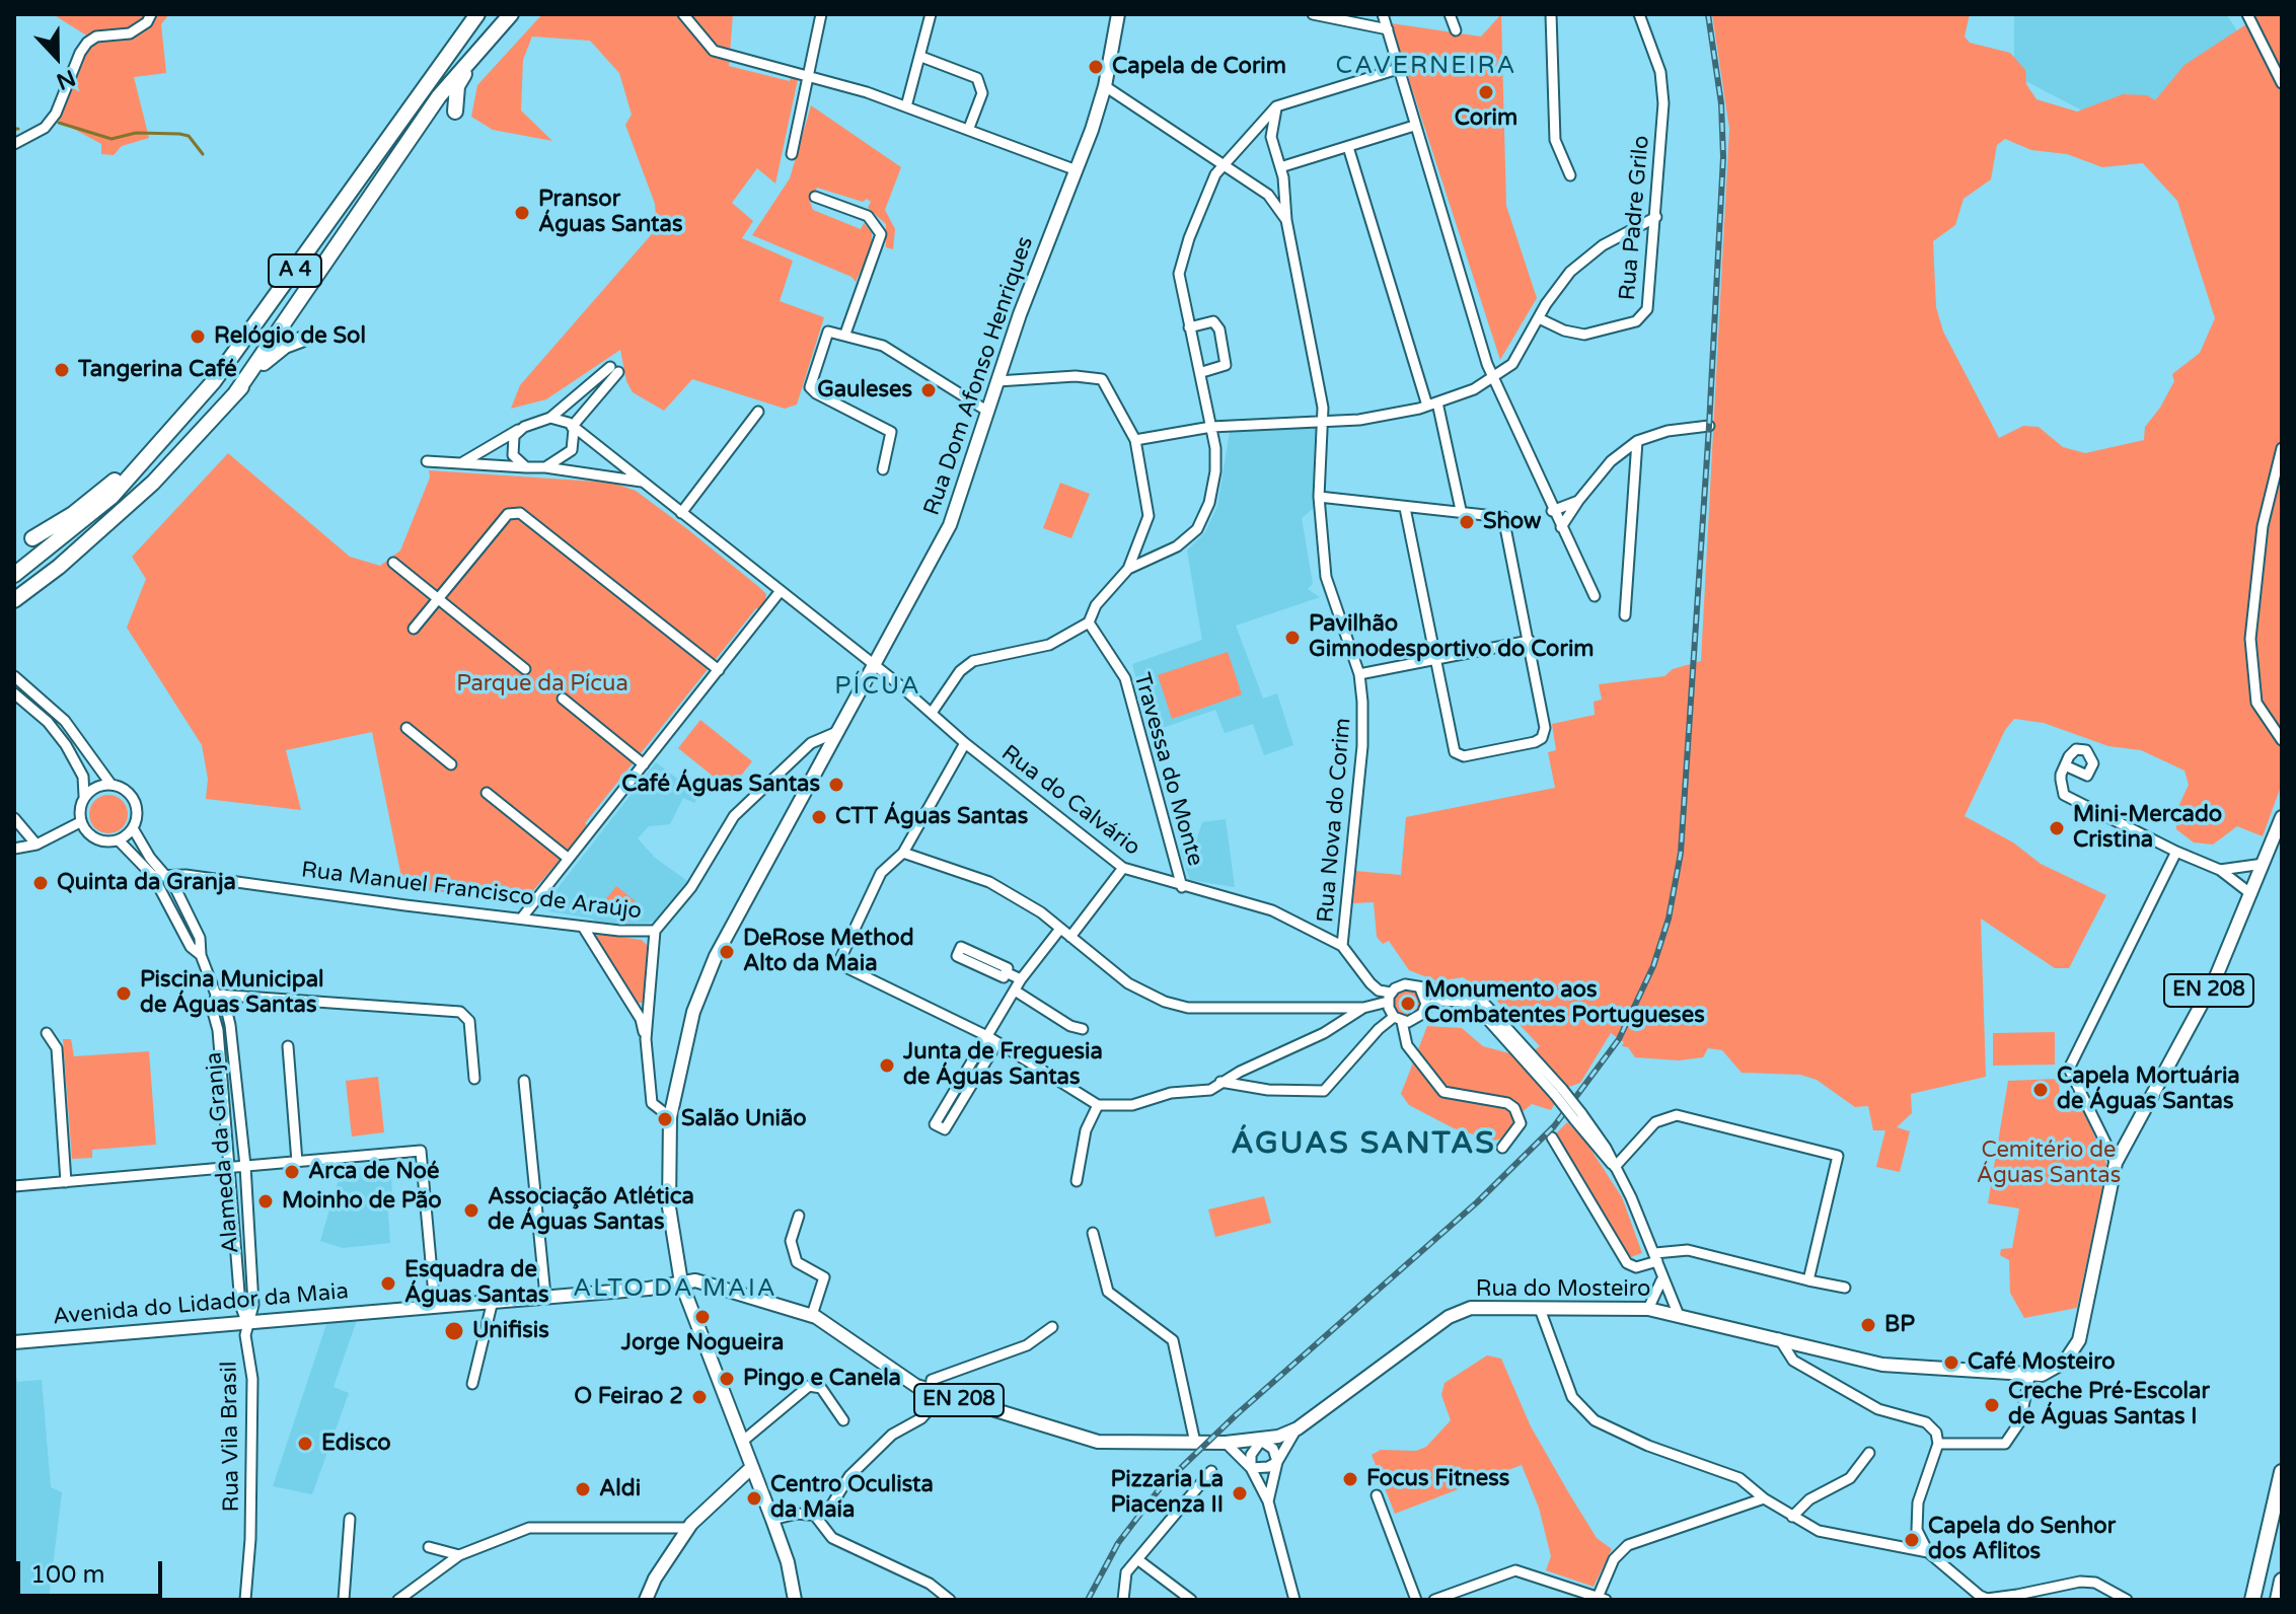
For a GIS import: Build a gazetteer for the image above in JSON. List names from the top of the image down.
{
  "streets": {
    "highway": ["A 4"],
    "main road": [
      "Rua Dom Afonso Henriques",
      "EN 208",
      "Rua do Mosteiro",
      "Avenida do Lidador da Maia"
    ],
    "street": [
      "Rua Padre Grilo",
      "Travessa do Monte",
      "Rua do Calvário",
      "Rua Nova do Corim",
      "Rua Manuel Francisco de Araújo",
      "Alameda da Granja",
      "Rua Vila Brasil"
    ]
  },
  "crossings": [
    ["Rua Dom Afonso Henriques", "Rua do Calvário"],
    ["Rua Dom Afonso Henriques", "Rua Nova do Corim"],
    ["Rua Dom Afonso Henriques", "Rua Manuel Francisco de Araújo"],
    ["Rua Dom Afonso Henriques", "Rua do Mosteiro"],
    ["Rua Dom Afonso Henriques", "Avenida do Lidador da Maia"],
    ["Travessa do Monte", "Rua do Calvário"],
    ["Rua do Calvário", "Rua Nova do Corim"],
    ["Rua Manuel Francisco de Araújo", "Alameda da Granja"],
    ["Alameda da Granja", "Avenida do Lidador da Maia"],
    ["Alameda da Granja", "Rua Vila Brasil"],
    ["Rua do Mosteiro", "Avenida do Lidador da Maia"],
    ["Avenida do Lidador da Maia", "Rua Vila Brasil"]
  ],
  "districts": [
    "CAVERNEIRA",
    "PÍCUA",
    "ÁGUAS SANTAS",
    "ALTO DA MAIA"
  ],
  "parks": ["Parque da Pícua", "Cemitério de Águas Santas"],
  "places": [
    "Capela de Corim",
    "Corim",
    "Pransor Águas Santas",
    "Relógio de Sol",
    "Tangerina Café",
    "Gauleses",
    "Show",
    "Pavilhão Gimnodesportivo do Corim",
    "Café Águas Santas",
    "CTT Águas Santas",
    "Mini-Mercado Cristina",
    "Quinta da Granja",
    "DeRose Method Alto da Maia",
    "Piscina Municipal de Águas Santas",
    "Monumento aos Combatentes Portugueses",
    "Junta de Freguesia de Águas Santas",
    "Capela Mortuária de Águas Santas",
    "Salão União",
    "Arca de Noé",
    "Moinho de Pão",
    "Associação Atlética de Águas Santas",
    "Esquadra de Águas Santas",
    "Jorge Nogueira",
    "BP",
    "Unifisis",
    "Café Mosteiro",
    "Pingo e Canela",
    "O Feirao 2",
    "Creche Pré-Escolar de Águas Santas I",
    "Edisco",
    "Focus Fitness",
    "Aldi",
    "Pizzaria La Piacenza II",
    "Centro Oculista da Maia",
    "Capela do Senhor dos Aflitos"
  ],
  "scale_bar": "100 m",
  "north": "bottom"
}
